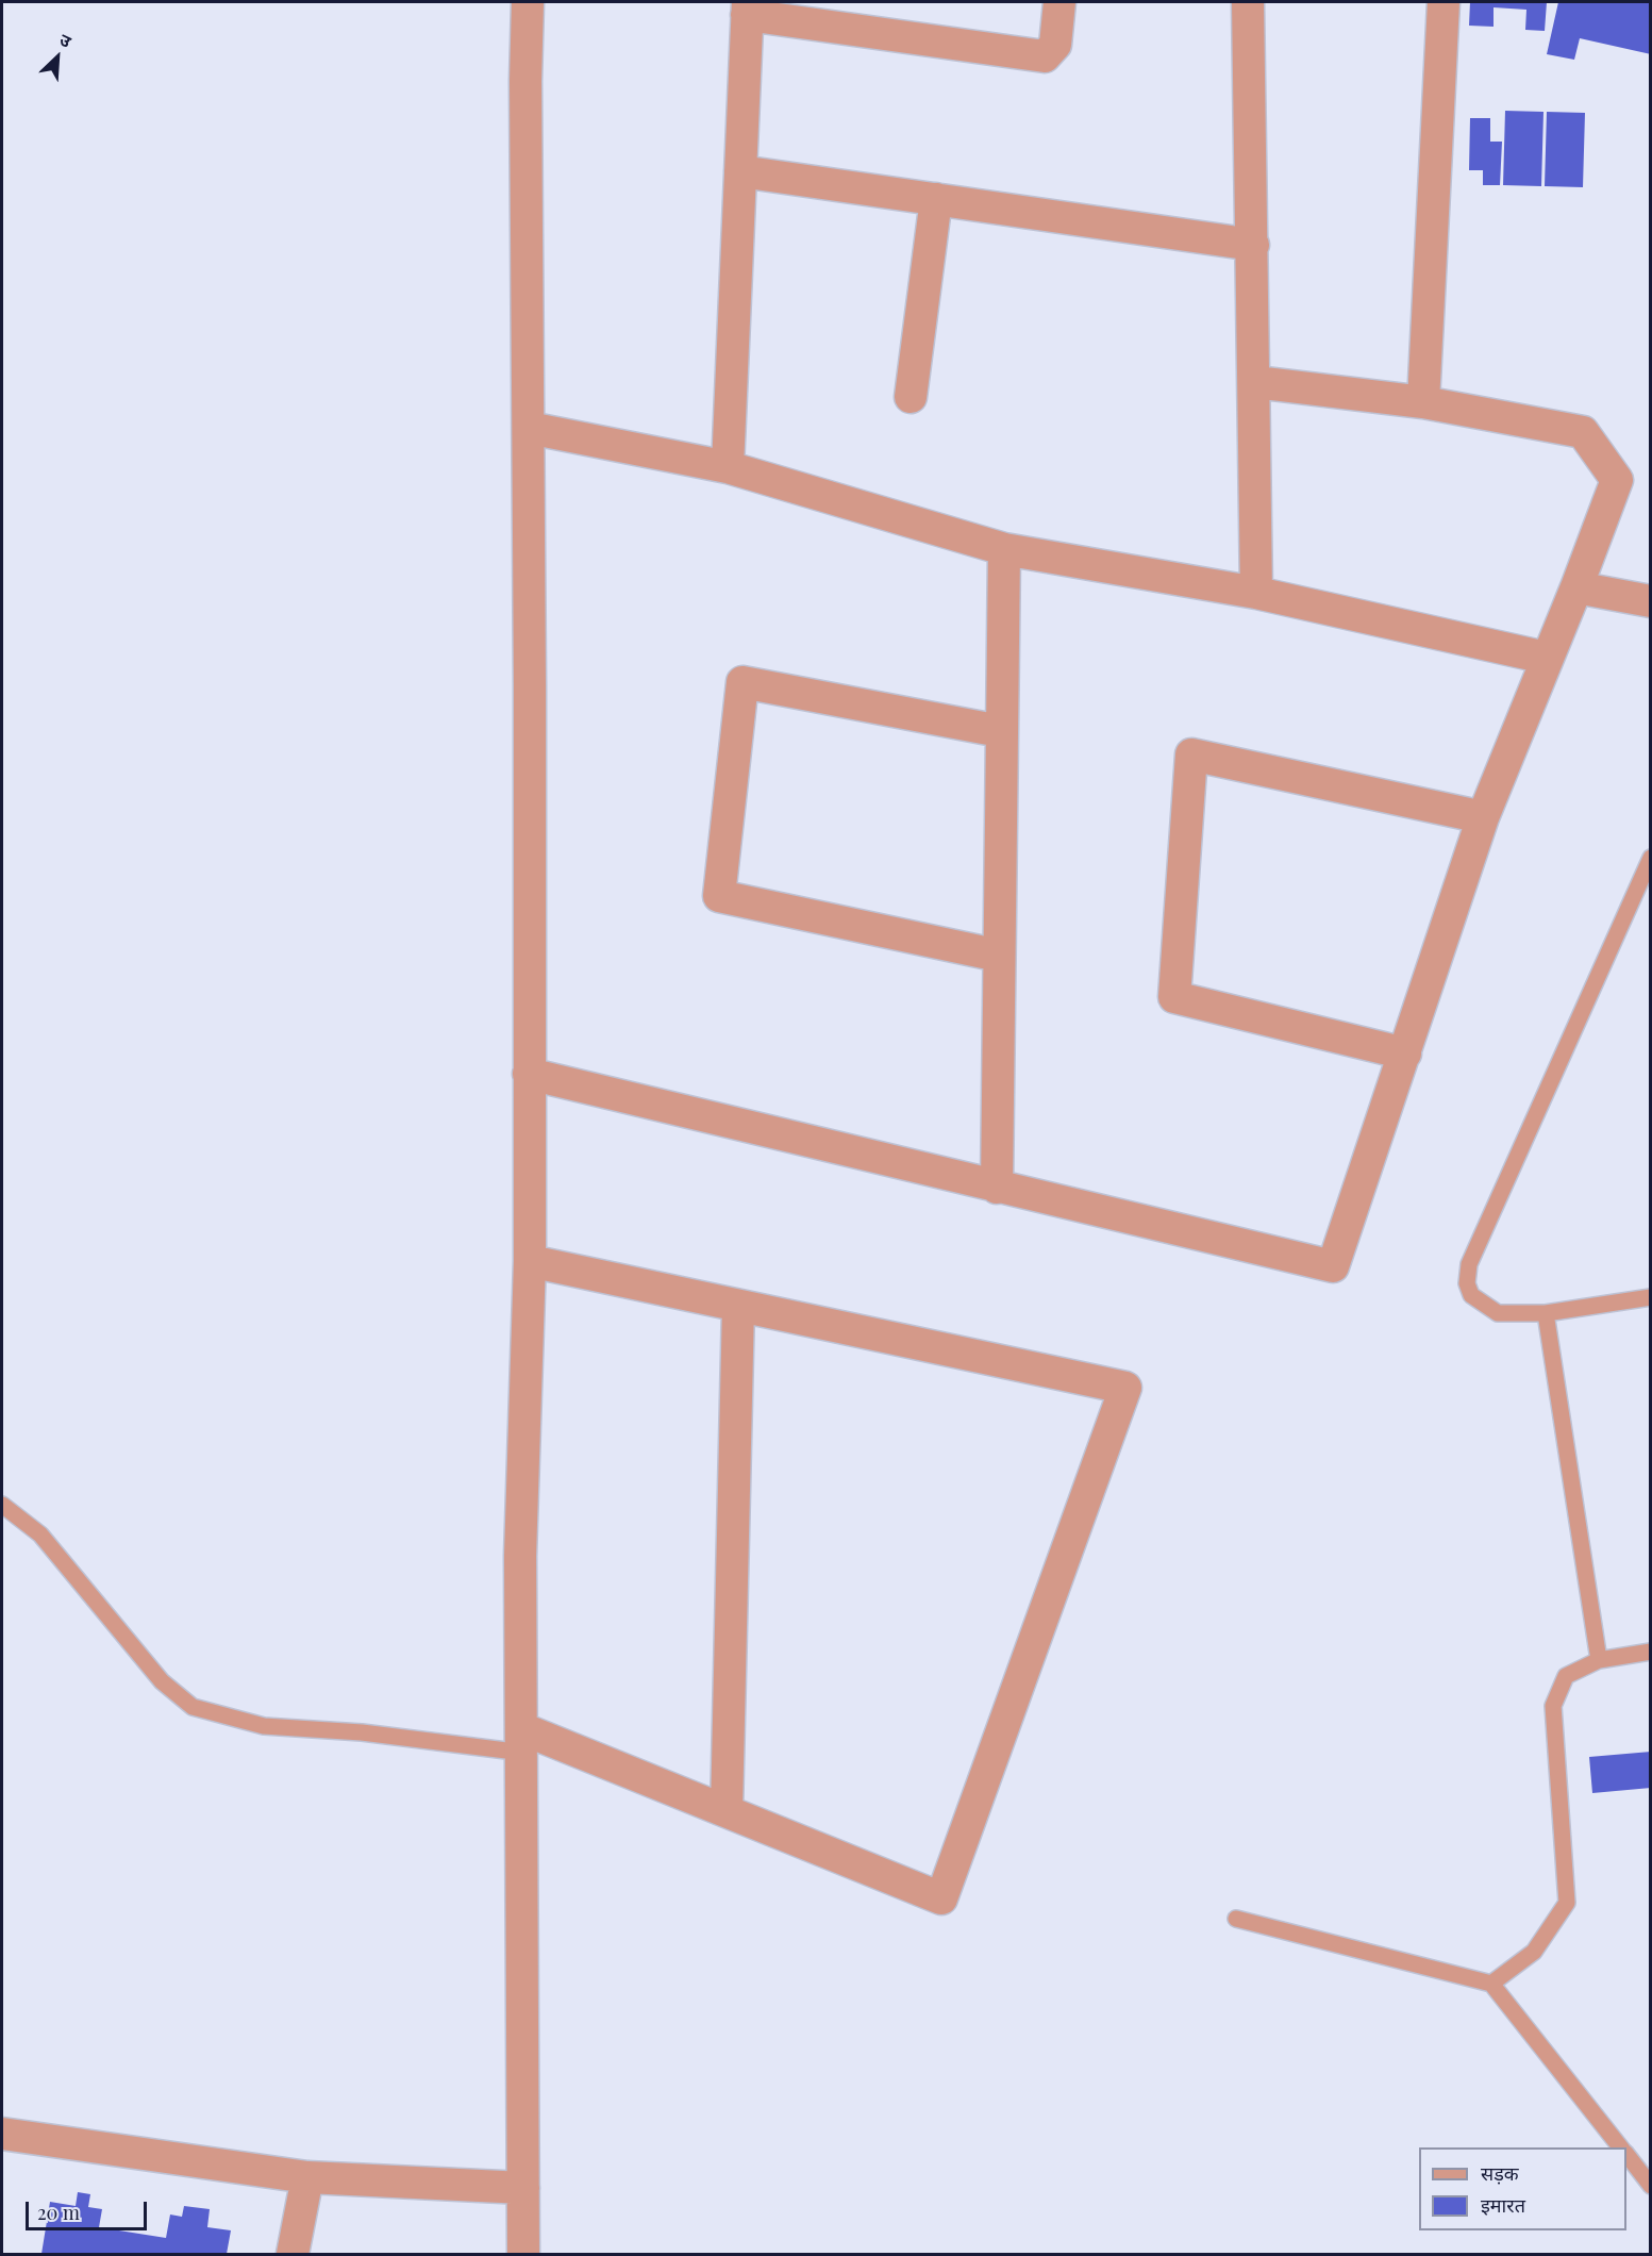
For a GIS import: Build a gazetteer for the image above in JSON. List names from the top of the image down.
{
  "legend": ["सड़क", "इमारत"],
  "scale_bar": "20 m",
  "north": "top right"
}
